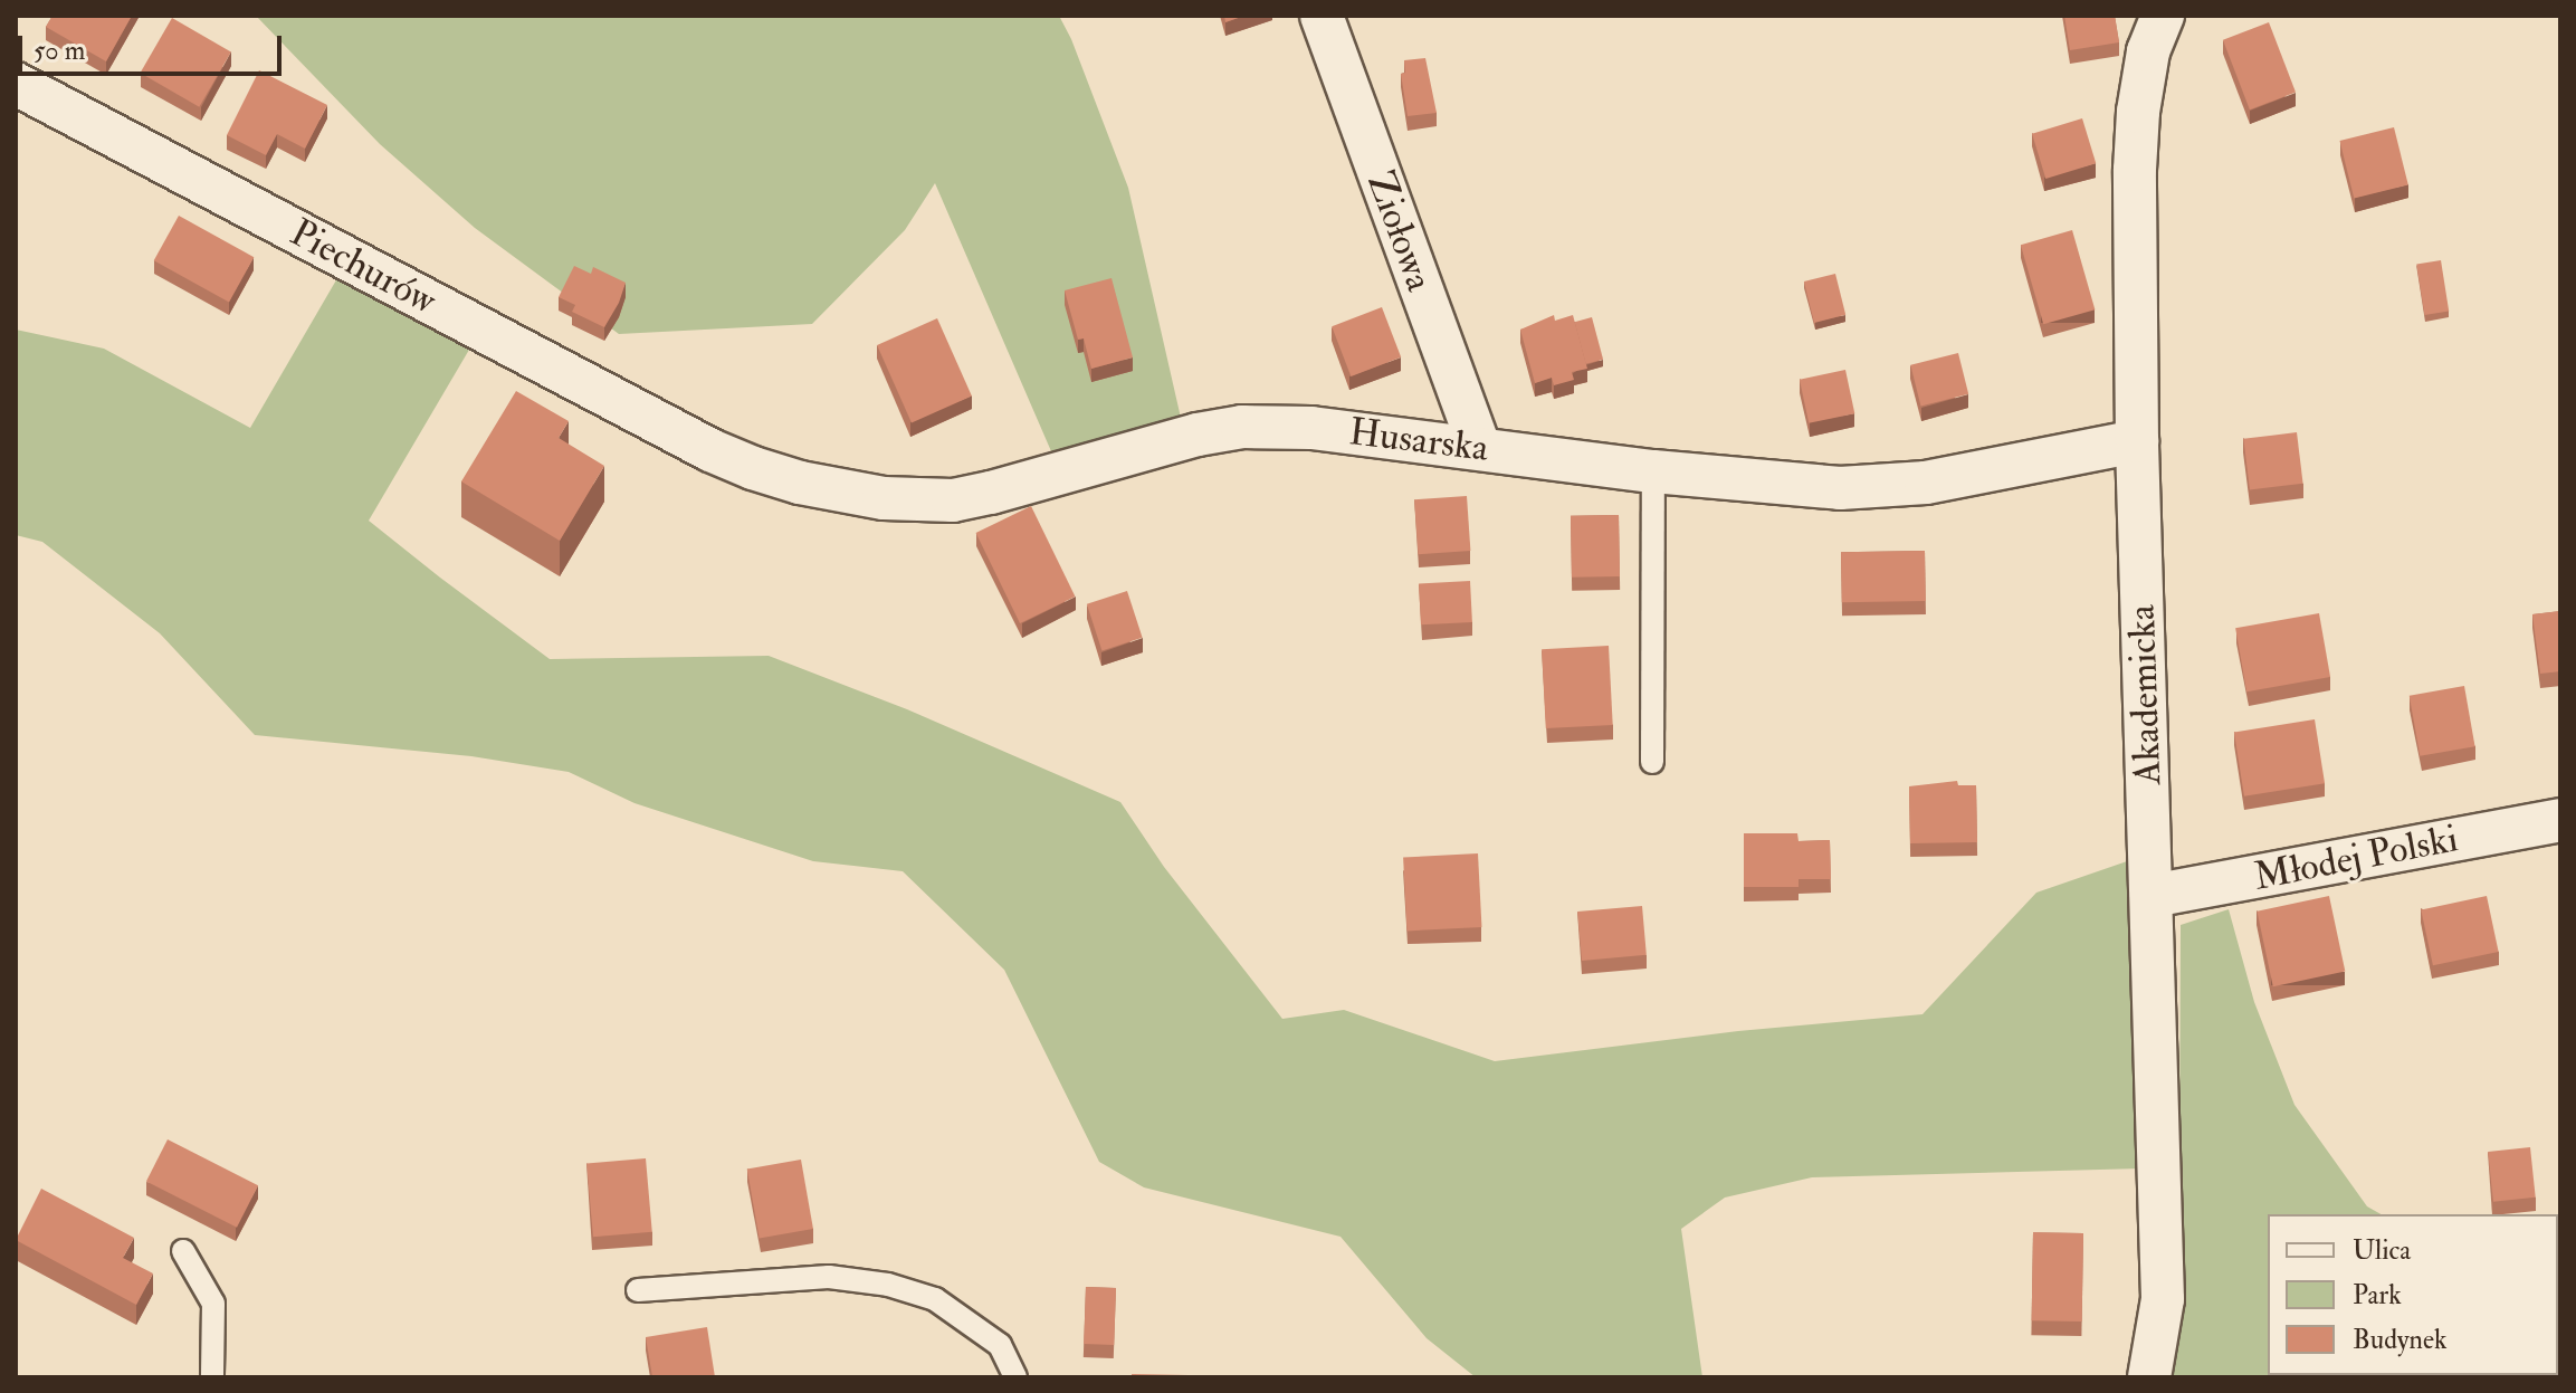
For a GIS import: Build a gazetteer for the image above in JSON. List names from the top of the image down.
{
  "streets": {
    "street": [
      "Ziołowa",
      "Piechurów",
      "Husarska",
      "Akademicka",
      "Młodej Polski"
    ]
  },
  "crossings": [
    ["Ziołowa", "Husarska"],
    ["Piechurów", "Husarska"],
    ["Husarska", "Akademicka"],
    ["Akademicka", "Młodej Polski"]
  ],
  "legend": ["Ulica", "Park", "Budynek"],
  "scale_bar": "50 m"
}
